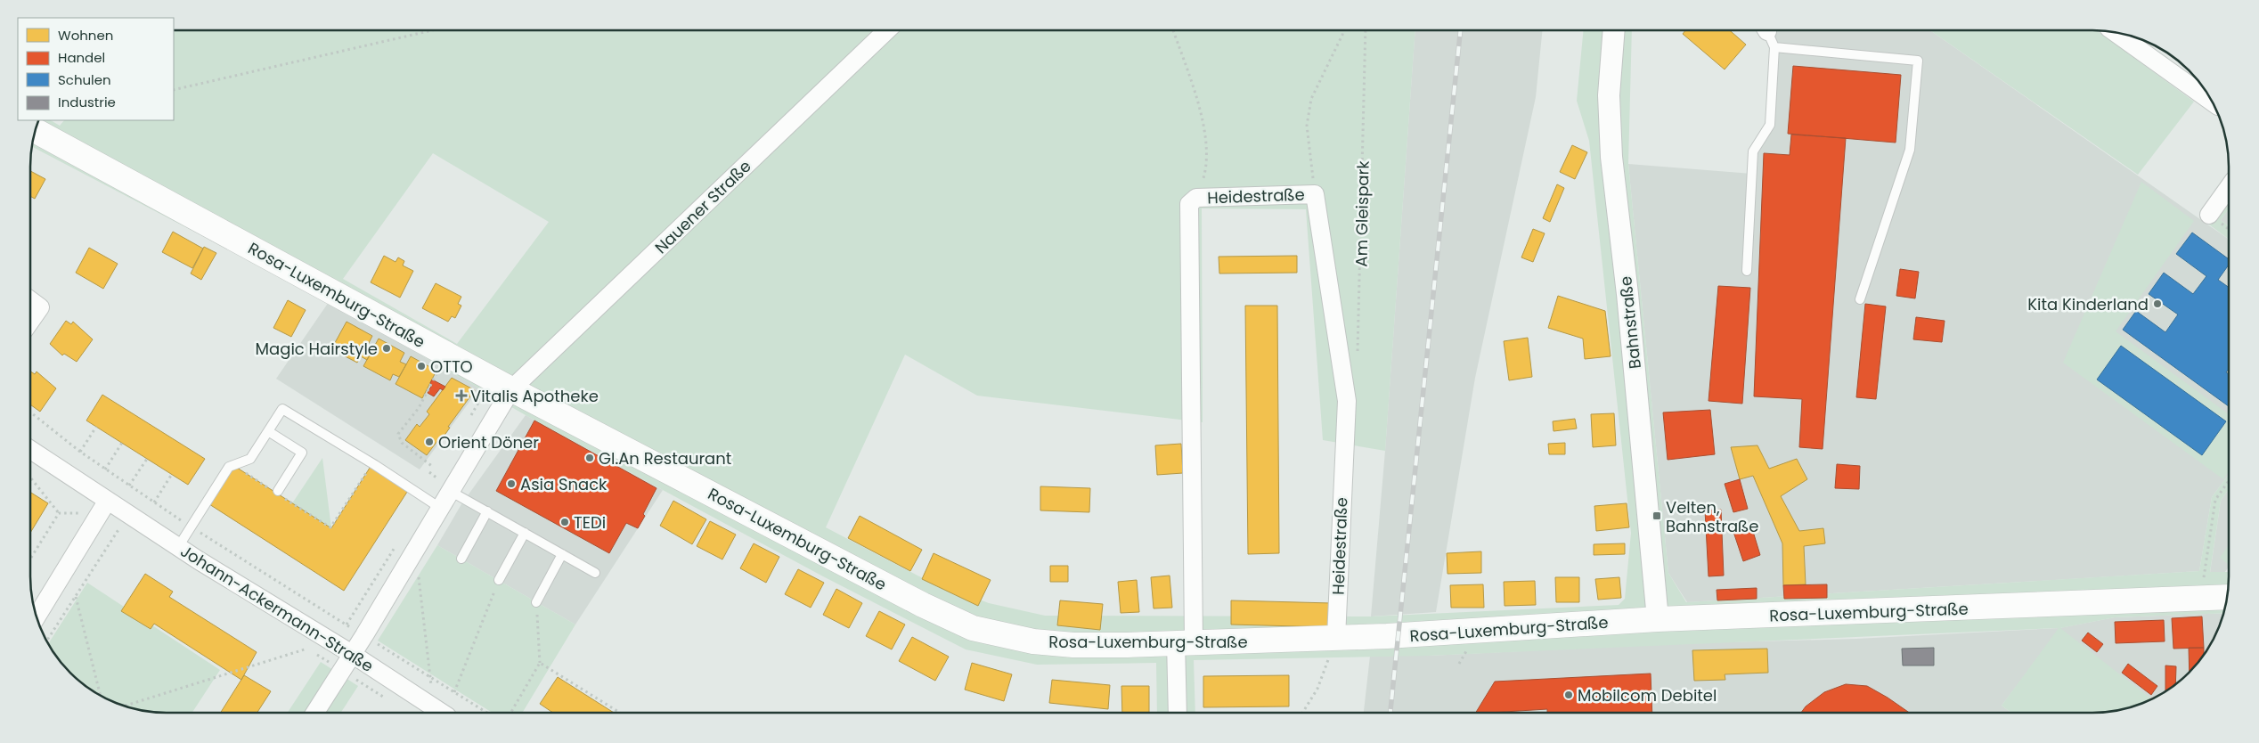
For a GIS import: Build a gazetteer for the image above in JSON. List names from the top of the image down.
{
  "streets": {
    "main road": ["Rosa-Luxemburg-Straße"],
    "street": [
      "Heidestraße",
      "Nauener Straße",
      "Bahnstraße",
      "Johann-Ackermann-Straße"
    ],
    "path": ["Am Gleispark"]
  },
  "crossings": [
    ["Heidestraße", "Rosa-Luxemburg-Straße"],
    ["Nauener Straße", "Rosa-Luxemburg-Straße"],
    ["Nauener Straße", "Johann-Ackermann-Straße"],
    ["Rosa-Luxemburg-Straße", "Bahnstraße"]
  ],
  "places": {
    "other": [
      "Kita Kinderland",
      "Magic Hairstyle",
      "OTTO",
      "Orient Döner",
      "GI.An Restaurant",
      "Asia Snack",
      "TEDi",
      "Mobilcom Debitel"
    ],
    "health": ["Vitalis Apotheke"],
    "transit": ["Velten, Bahnstraße"]
  },
  "legend": [
    "Wohnen",
    "Handel",
    "Schulen",
    "Industrie"
  ]
}
